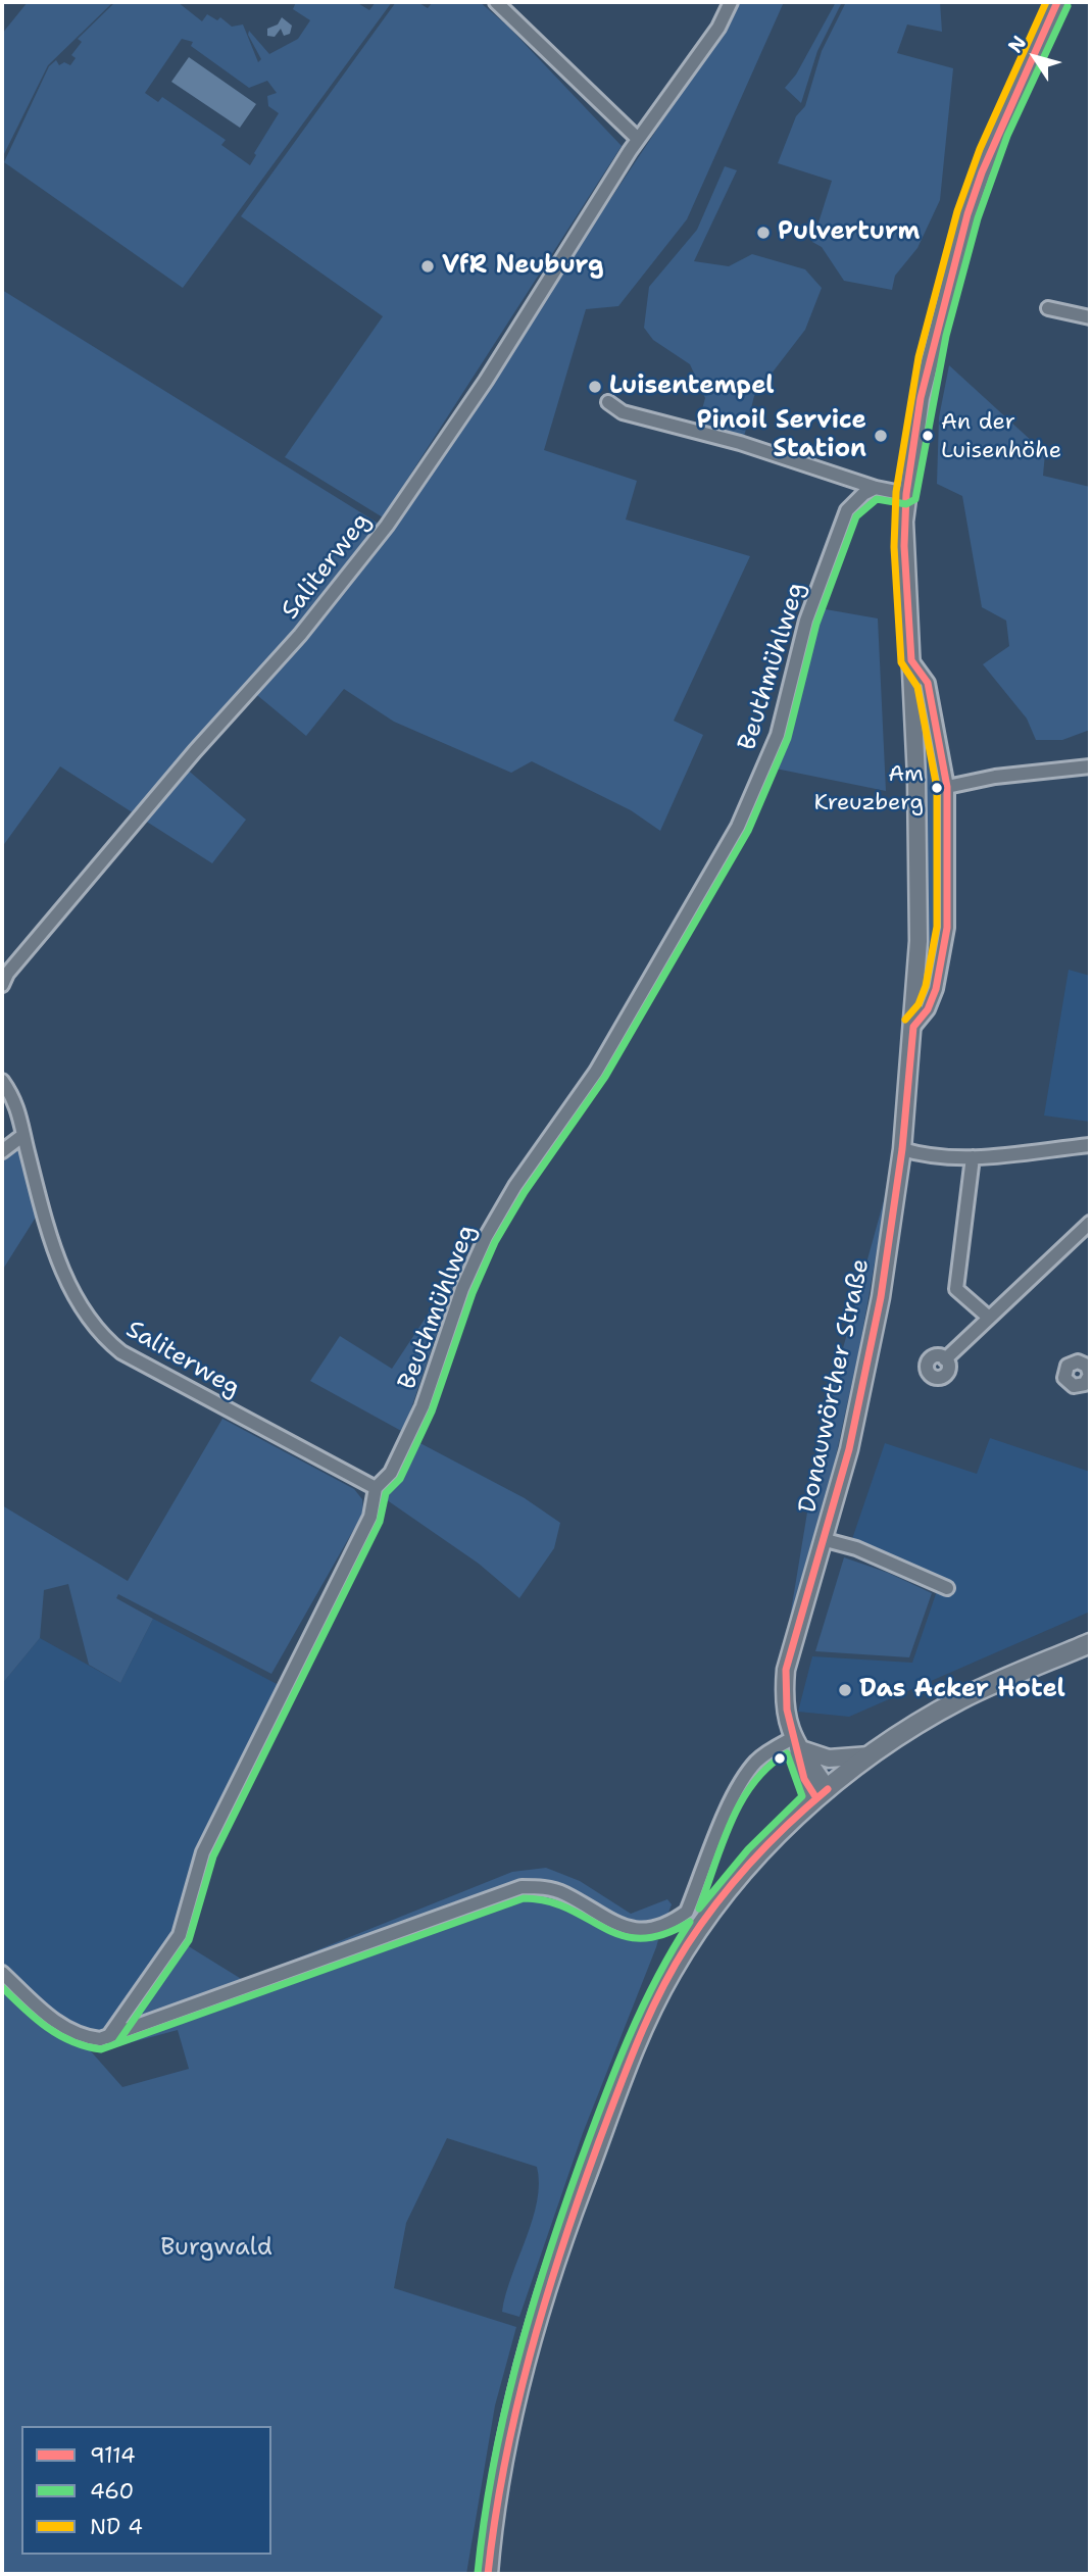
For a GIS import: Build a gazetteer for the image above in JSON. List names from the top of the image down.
{
  "streets": {
    "main road": ["Donauwörther Straße"],
    "street": ["Saliterweg", "Beuthmühlweg"]
  },
  "crossings": [
    ["Saliterweg", "Beuthmühlweg"]
  ],
  "parks": ["Burgwald"],
  "places": [
    "Pulverturm",
    "VfR Neuburg",
    "Luisentempel",
    "Pinoil Service Station",
    "An der Luisenhöhe",
    "Am Kreuzberg",
    "Das Acker Hotel"
  ],
  "lines": ["transit line 9114", "transit line 460"],
  "legend": ["9114", "460", "ND 4"],
  "north": "top left"
}
